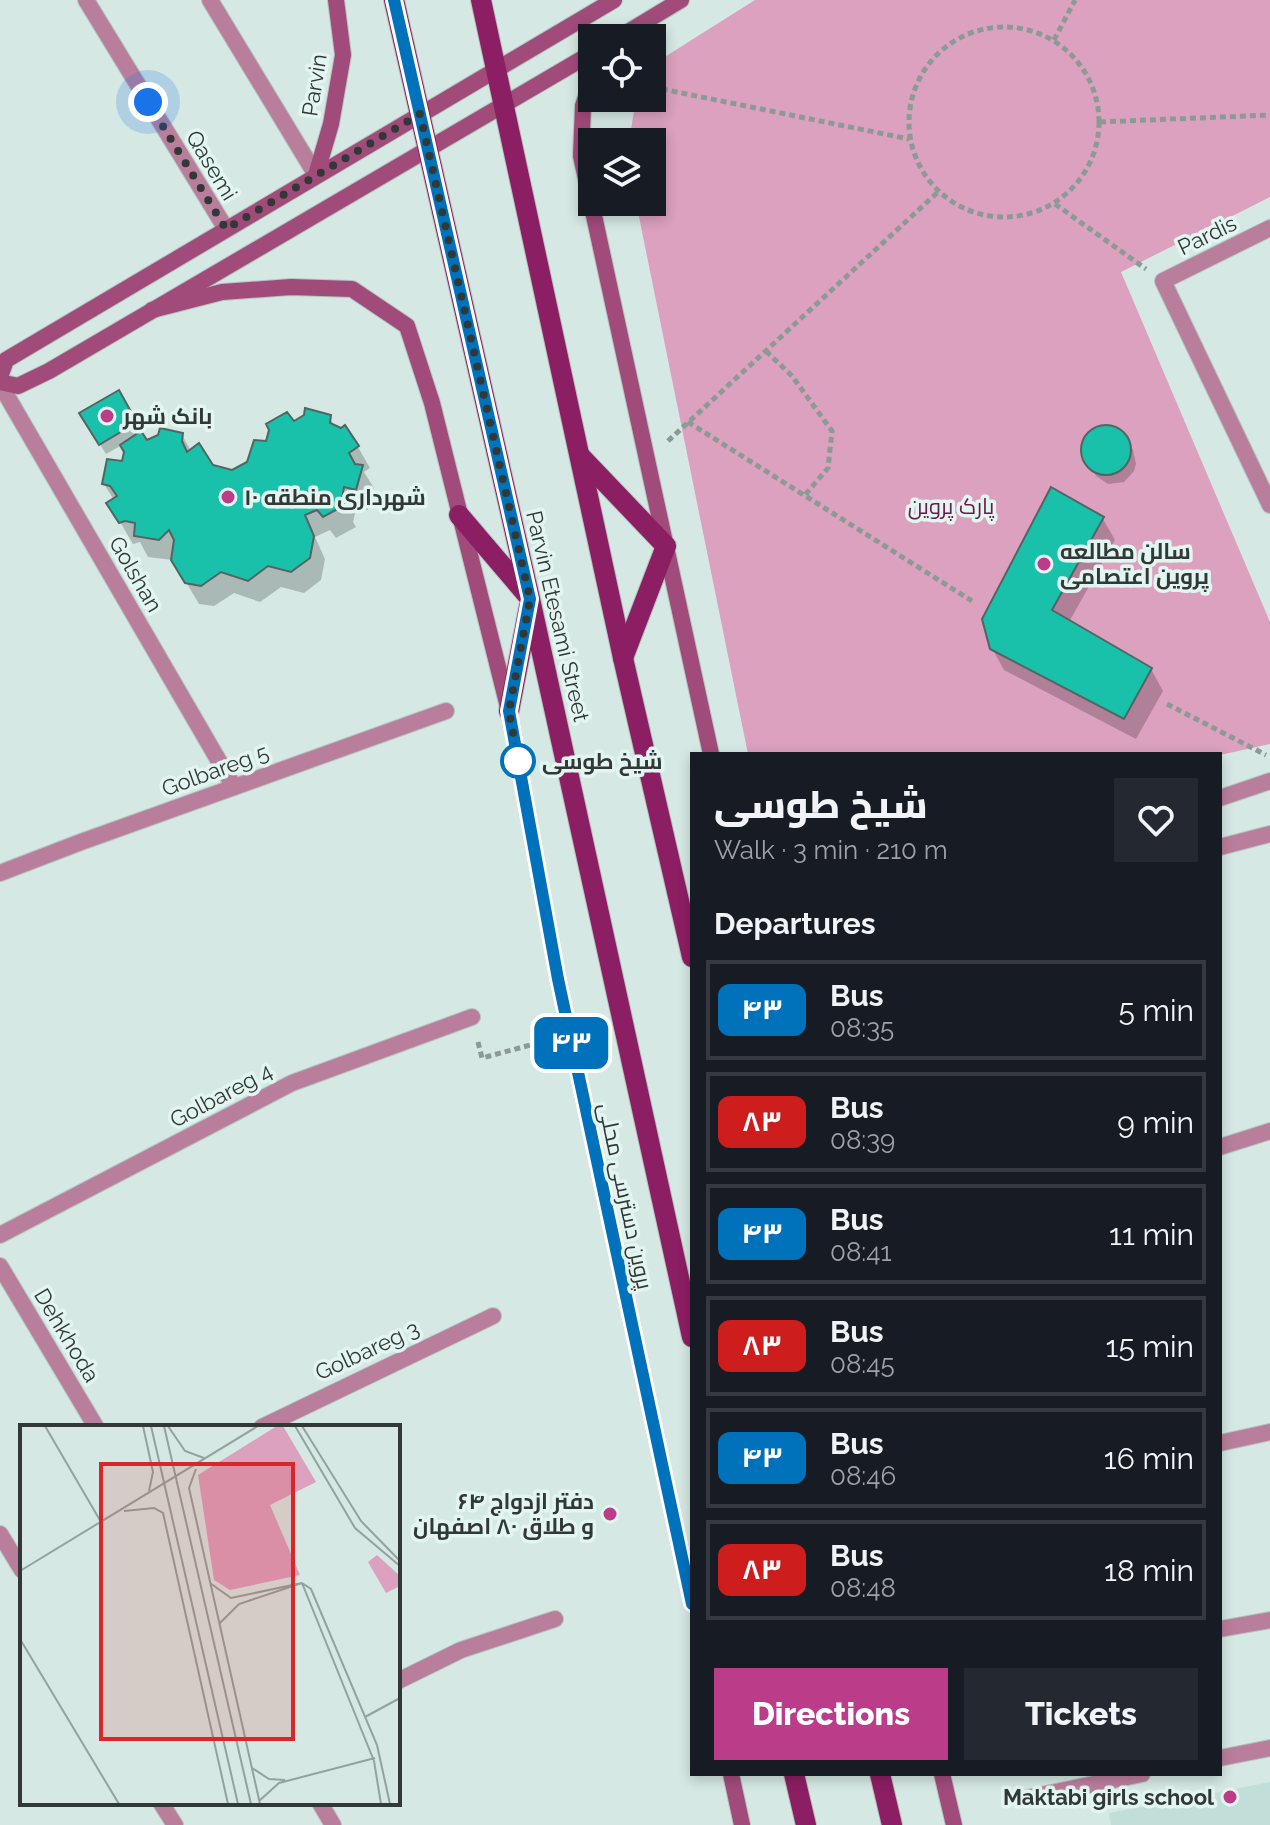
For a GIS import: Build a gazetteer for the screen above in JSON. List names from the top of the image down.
{
  "streets": {
    "main road": ["Parvin", "Parvin Etesami Street", "پروین دسترسی محلی"],
    "street": [
      "Qasemi",
      "Pardis",
      "Golshan",
      "Golbareg 5",
      "Golbareg 4",
      "Dehkhoda",
      "Golbareg 3"
    ]
  },
  "crossings": [
    ["Golshan", "Golbareg 5"]
  ],
  "parks": ["پارک پروین"],
  "places": [
    "بانک شهر",
    "شهرداری منطقه ۱۰",
    "سالن مطالعه پروین اعتصامی",
    "شیخ طوسی",
    "دفتر ازدواج ۶۴ و طلاق ۸۰ اصفهان",
    "Maktabi girls school"
  ],
  "lines": ["bus line ۴۳"],
  "page": {
    "on_map": "۴۳",
    "heading": [
      ["شیخ طوسی", "Walk · 3 min · 210 m"],
      "Departures"
    ],
    "list": [
      {
        "mark": "۴۳",
        "name": "Bus",
        "note": "08:35",
        "value": "5 min"
      },
      {
        "mark": "۸۳",
        "name": "Bus",
        "note": "08:39",
        "value": "9 min"
      },
      {
        "mark": "۴۳",
        "name": "Bus",
        "note": "08:41",
        "value": "11 min"
      },
      {
        "mark": "۸۳",
        "name": "Bus",
        "note": "08:45",
        "value": "15 min"
      },
      {
        "mark": "۴۳",
        "name": "Bus",
        "note": "08:46",
        "value": "16 min"
      },
      {
        "mark": "۸۳",
        "name": "Bus",
        "note": "08:48",
        "value": "18 min"
      }
    ],
    "buttons": ["Directions", "Tickets"]
  }
}
